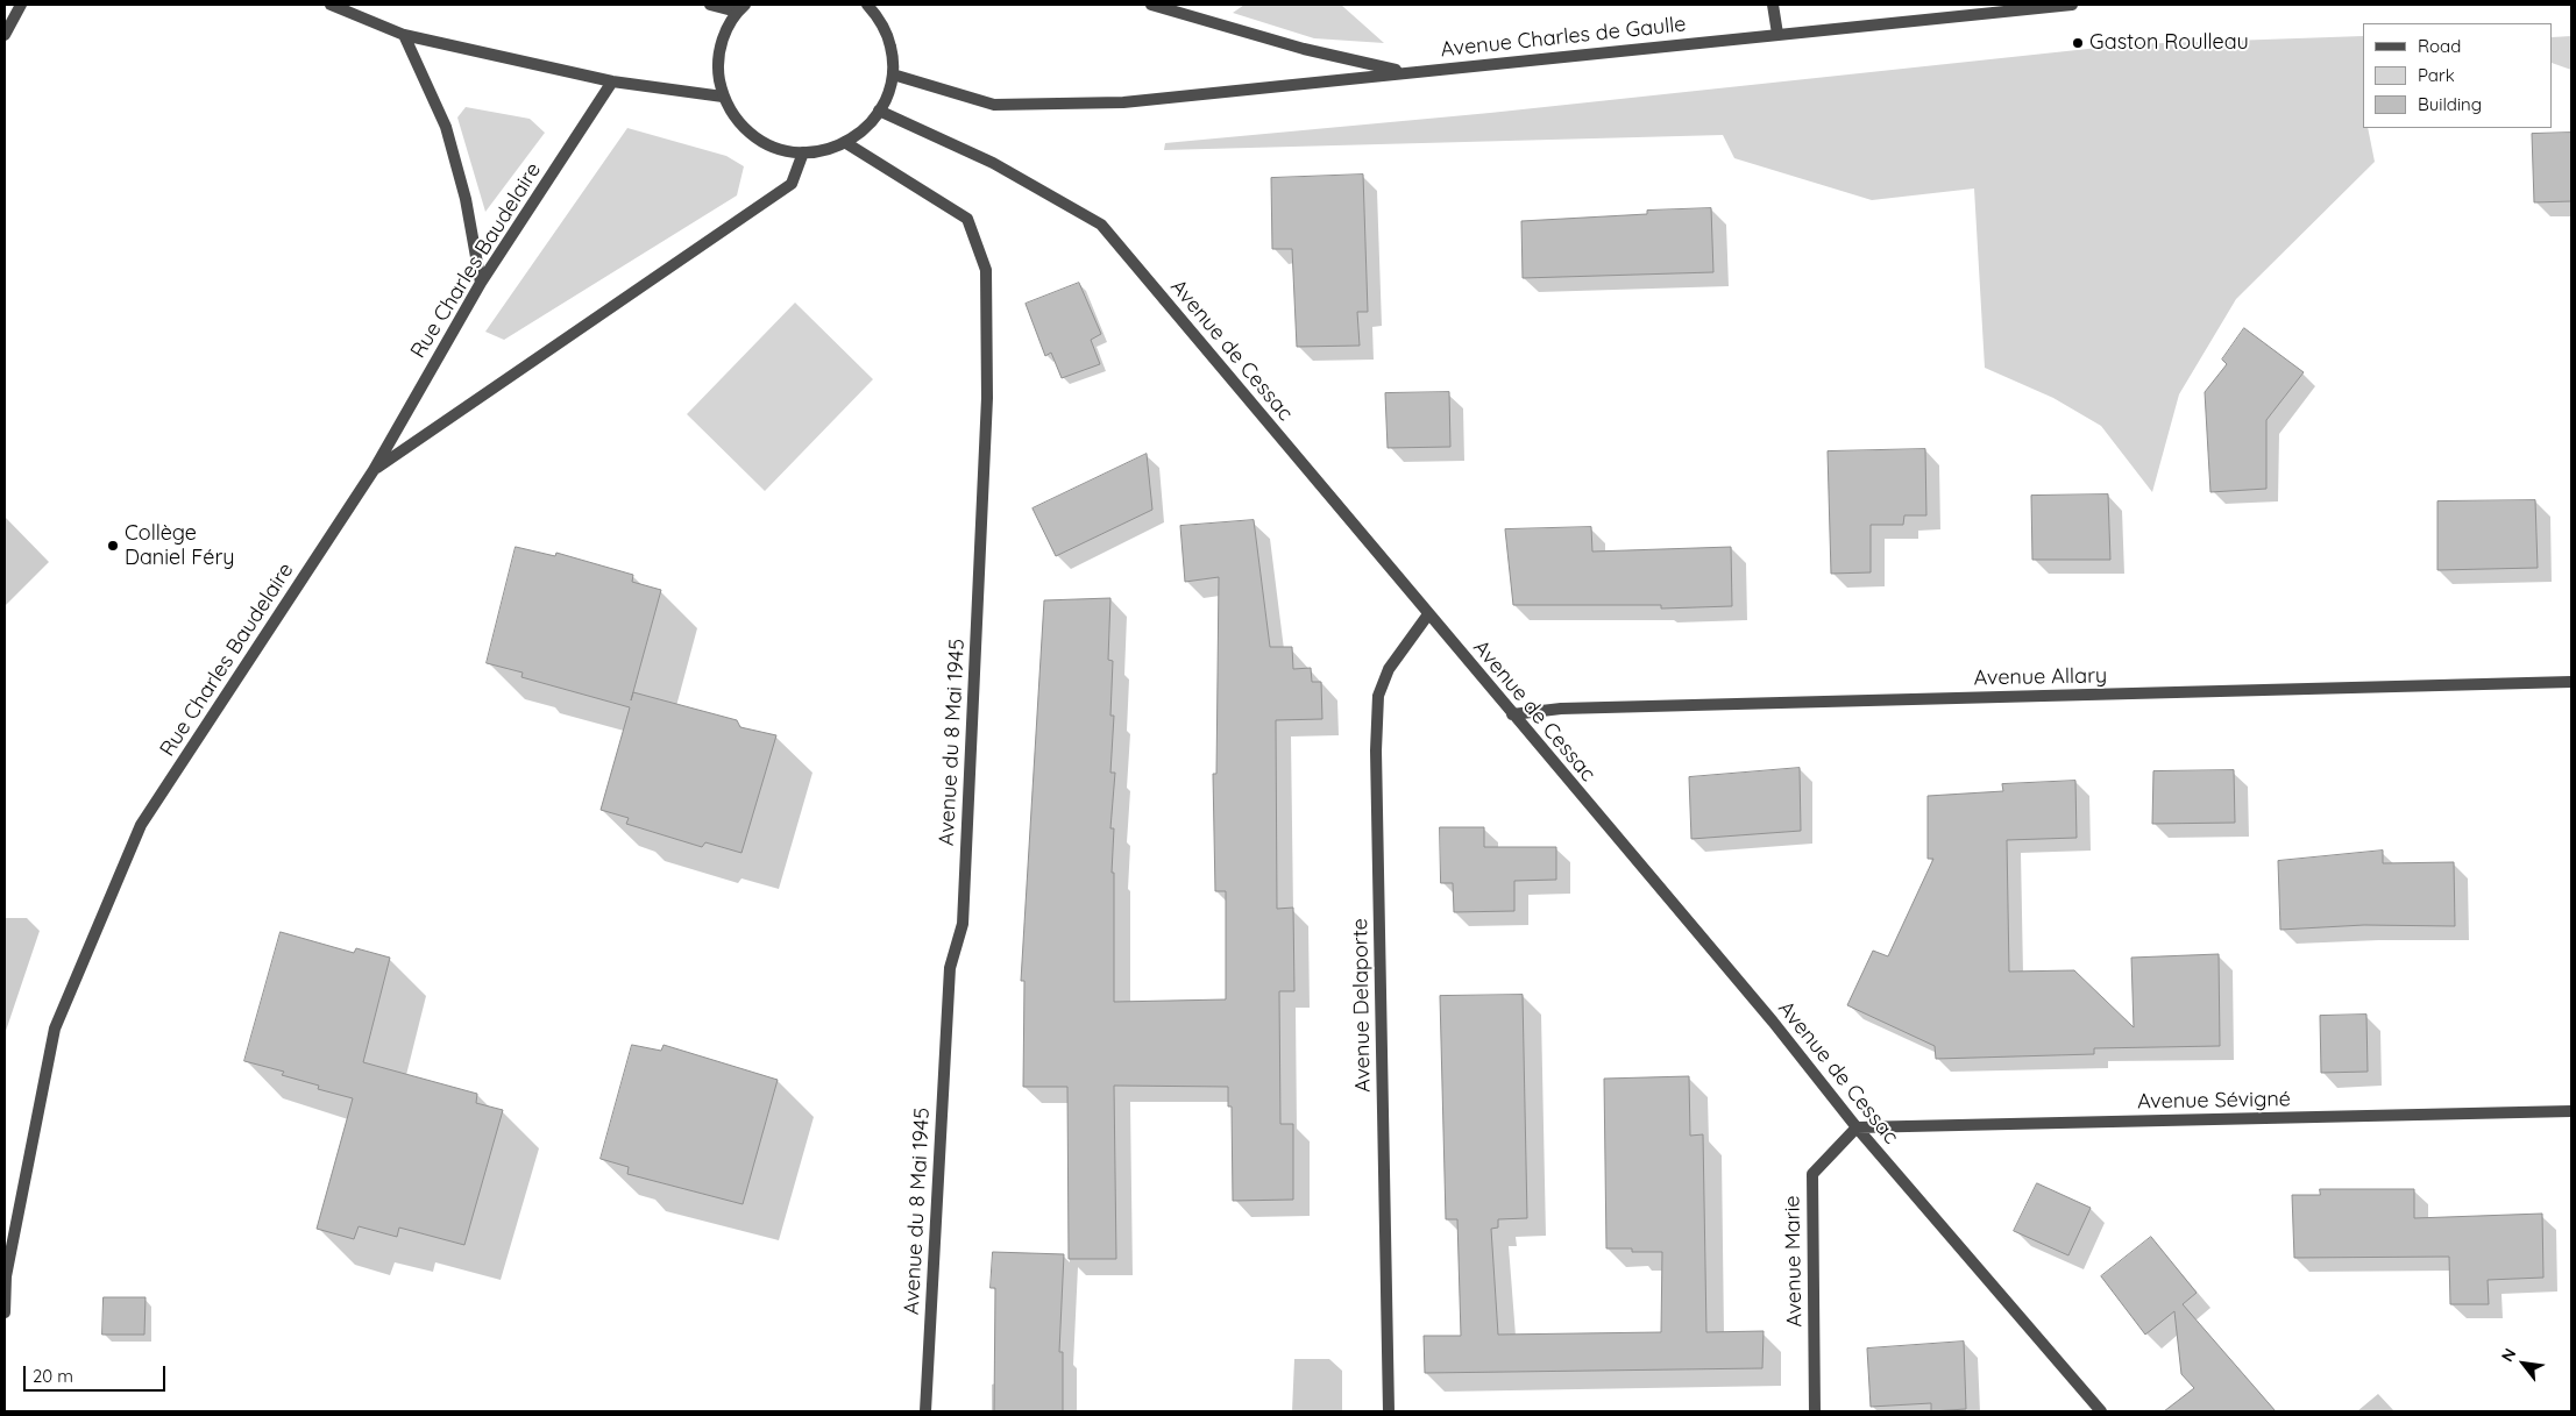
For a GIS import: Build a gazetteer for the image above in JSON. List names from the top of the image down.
{
  "streets": {
    "street": [
      "Avenue Charles de Gaulle",
      "Rue Charles Baudelaire",
      "Avenue de Cessac",
      "Avenue Allary",
      "Avenue du 8 Mai 1945",
      "Avenue Delaporte",
      "Avenue Sévigné",
      "Avenue Marie"
    ]
  },
  "crossings": [
    ["Avenue de Cessac", "Avenue Allary"],
    ["Avenue de Cessac", "Avenue Delaporte"],
    ["Avenue de Cessac", "Avenue Sévigné"],
    ["Avenue de Cessac", "Avenue Marie"],
    ["Avenue Sévigné", "Avenue Marie"]
  ],
  "places": ["Gaston Roulleau", "Collège Daniel Féry"],
  "legend": ["Road", "Park", "Building"],
  "scale_bar": "20 m",
  "north": "top left"
}
